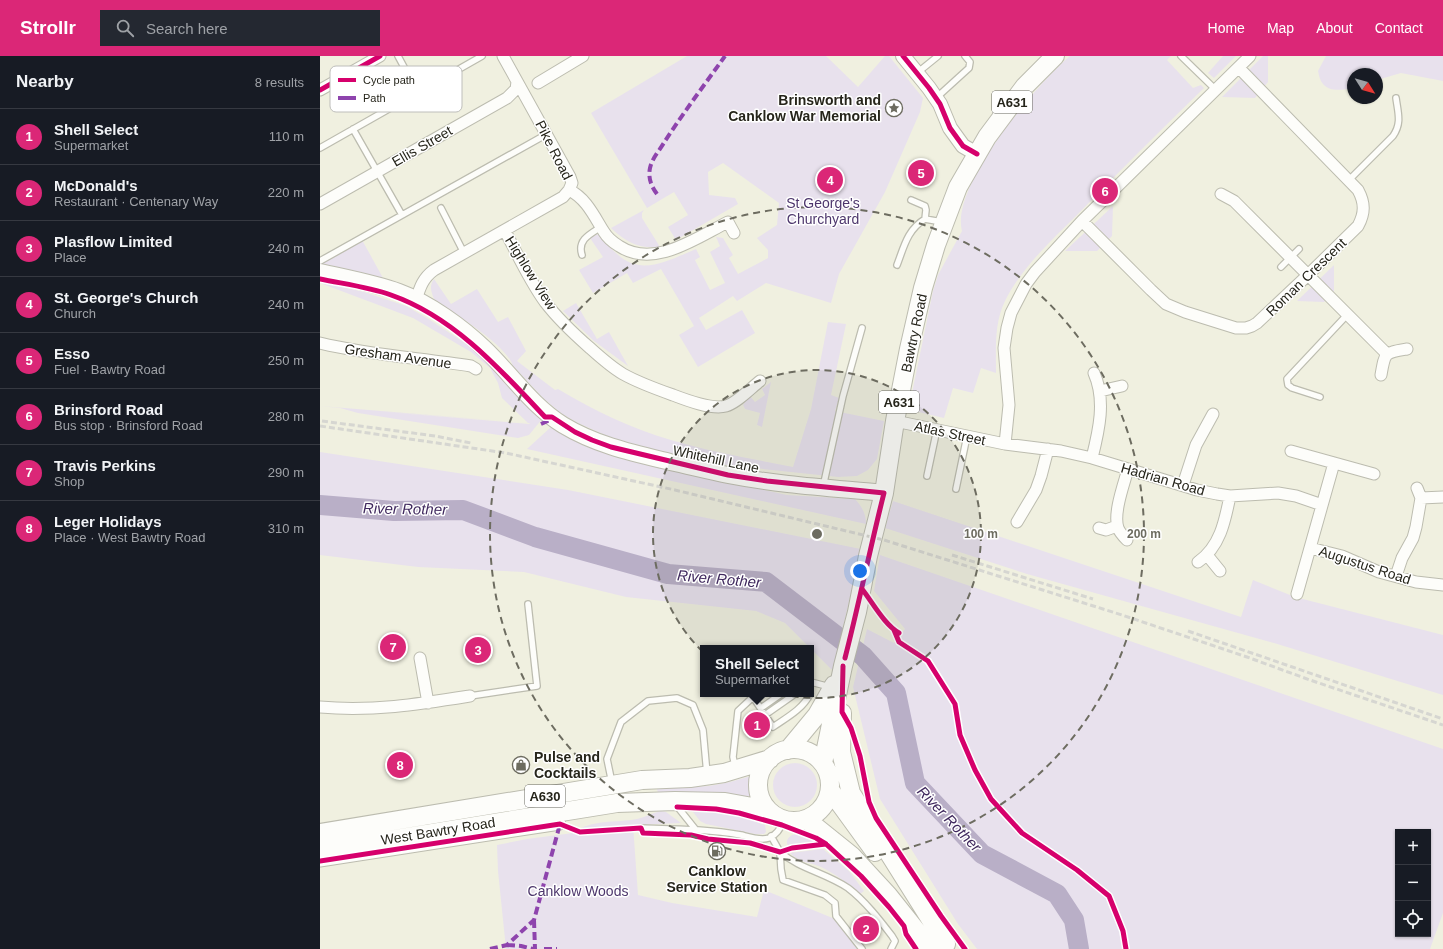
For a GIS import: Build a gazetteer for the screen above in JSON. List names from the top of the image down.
{
  "streets": {
    "main road": [
      "A631",
      "Bawtry Road",
      "Whitehill Lane",
      "A630",
      "West Bawtry Road"
    ],
    "street": [
      "Ellis Street",
      "Pike Road",
      "Highlow View",
      "Roman Crescent",
      "Gresham Avenue",
      "Atlas Street",
      "Hadrian Road",
      "Augustus Road"
    ]
  },
  "crossings": [
    ["Ellis Street", "Pike Road"],
    ["Bawtry Road", "Atlas Street"],
    ["Bawtry Road", "Whitehill Lane"],
    ["Bawtry Road", "A630"],
    ["Bawtry Road", "West Bawtry Road"],
    ["Atlas Street", "Hadrian Road"],
    ["A630", "West Bawtry Road"]
  ],
  "water": ["River Rother"],
  "parks": ["St George's Churchyard", "Canklow Woods"],
  "places": {
    "place": ["Brinsworth and Canklow War Memorial"],
    "shop": ["Pulse and Cocktails"],
    "fuel station": ["Canklow Service Station"]
  },
  "legend": ["Cycle path", "Path"],
  "north": "bottom right",
  "page": {
    "header": "Strollr",
    "search": "Search here",
    "nav": [
      "Home",
      "Map",
      "About",
      "Contact"
    ],
    "heading": ["Nearby", "8 results"],
    "list": [
      {
        "mark": "1",
        "name": "Shell Select",
        "note": "Supermarket",
        "value": "110 m"
      },
      {
        "mark": "2",
        "name": "McDonald's",
        "note": "Restaurant · Centenary Way",
        "value": "220 m"
      },
      {
        "mark": "3",
        "name": "Plasflow Limited",
        "note": "Place",
        "value": "240 m"
      },
      {
        "mark": "4",
        "name": "St. George's Church",
        "note": "Church",
        "value": "240 m"
      },
      {
        "mark": "5",
        "name": "Esso",
        "note": "Fuel · Bawtry Road",
        "value": "250 m"
      },
      {
        "mark": "6",
        "name": "Brinsford Road",
        "note": "Bus stop · Brinsford Road",
        "value": "280 m"
      },
      {
        "mark": "7",
        "name": "Travis Perkins",
        "note": "Shop",
        "value": "290 m"
      },
      {
        "mark": "8",
        "name": "Leger Holidays",
        "note": "Place · West Bawtry Road",
        "value": "310 m"
      }
    ],
    "pins": [
      "5",
      "4",
      "6",
      "7",
      "3",
      "1",
      "8",
      "2"
    ],
    "popup": ["Shell Select", "Supermarket"],
    "map_buttons": ["+", "−"]
  },
  "rings": ["100 m", "200 m"]
}
